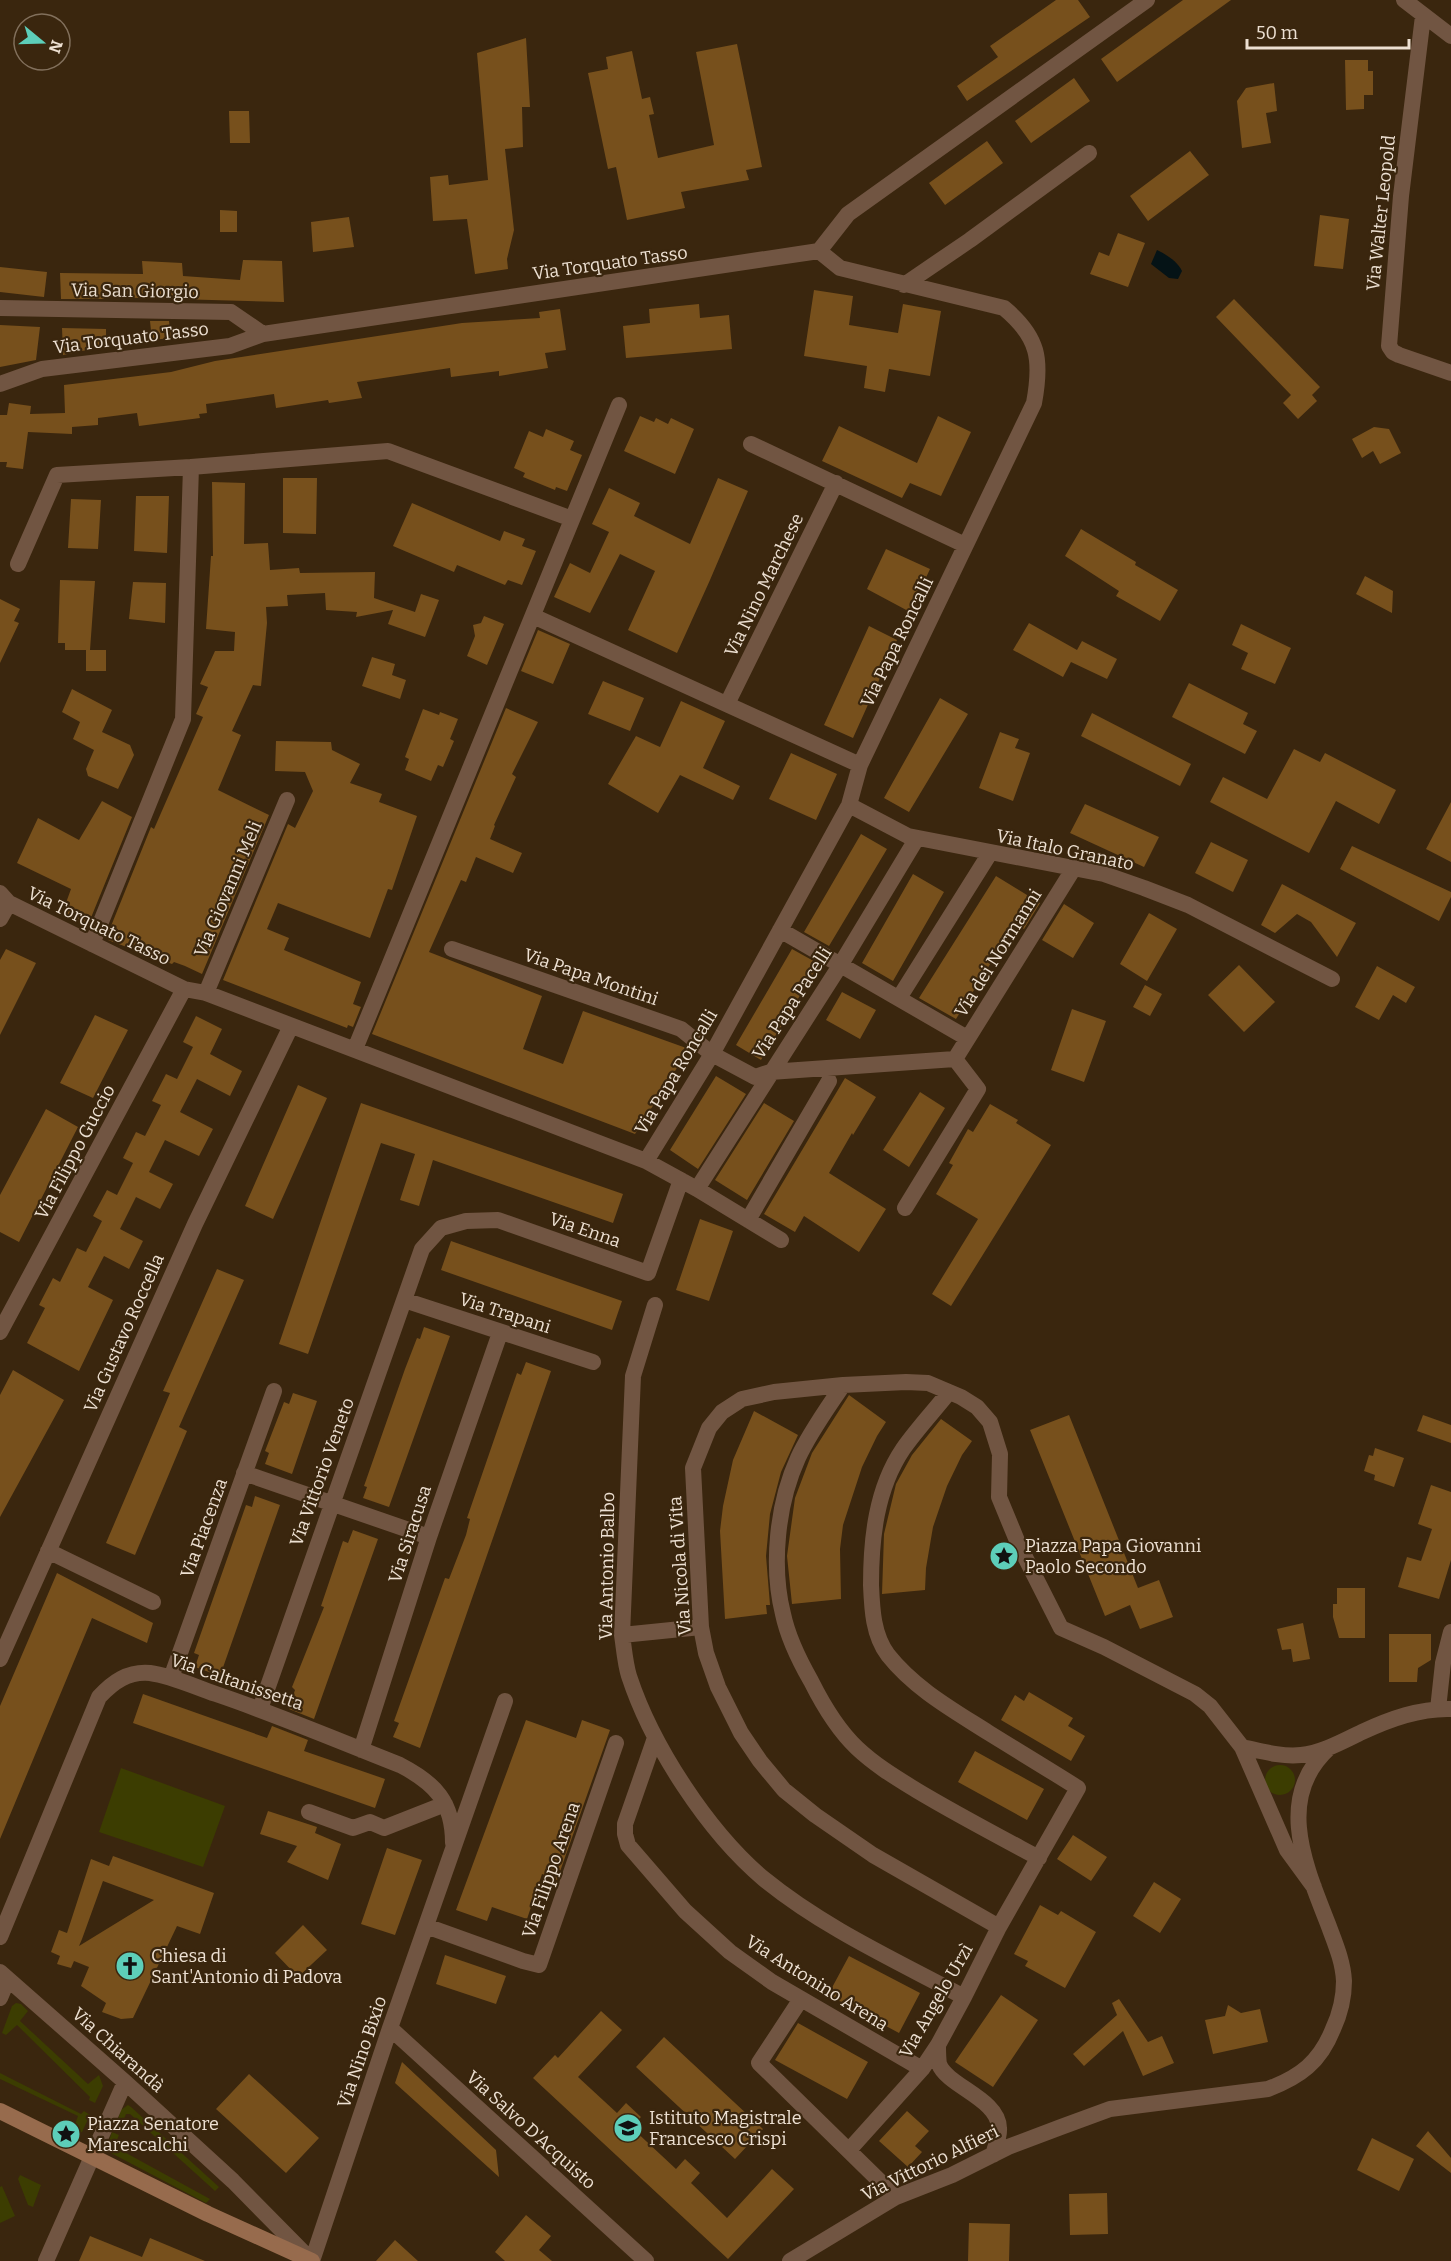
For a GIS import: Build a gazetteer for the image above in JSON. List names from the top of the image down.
{
  "streets": {
    "street": [
      "Via Walter Leopold",
      "Via Torquato Tasso",
      "Via San Giorgio",
      "Via Nino Marchese",
      "Via Papa Roncalli",
      "Via Italo Granato",
      "Via Giovanni Meli",
      "Via dei Normanni",
      "Via Papa Montini",
      "Via Papa Pacelli",
      "Via Filippo Guccio",
      "Via Enna",
      "Via Trapani",
      "Via Gustavo Roccella",
      "Via Vittorio Veneto",
      "Via Piacenza",
      "Via Siracusa",
      "Via Antonio Balbo",
      "Via Nicola di Vita",
      "Via Caltanissetta",
      "Via Filippo Arena",
      "Via Antonino Arena",
      "Via Angelo Urzì",
      "Via Chiarandà",
      "Via Nino Bixio",
      "Via Salvo D'Acquisto",
      "Via Vittorio Alfieri"
    ]
  },
  "crossings": [
    ["Via Torquato Tasso", "Via San Giorgio"],
    ["Via Torquato Tasso", "Via Papa Roncalli"],
    ["Via Torquato Tasso", "Via Giovanni Meli"],
    ["Via Torquato Tasso", "Via Papa Pacelli"],
    ["Via Torquato Tasso", "Via Filippo Guccio"],
    ["Via Torquato Tasso", "Via Enna"],
    ["Via Torquato Tasso", "Via Gustavo Roccella"],
    ["Via Papa Roncalli", "Via Italo Granato"],
    ["Via Papa Roncalli", "Via Papa Montini"],
    ["Via Italo Granato", "Via dei Normanni"],
    ["Via Italo Granato", "Via Papa Pacelli"],
    ["Via dei Normanni", "Via Papa Montini"],
    ["Via Papa Montini", "Via Papa Pacelli"],
    ["Via Enna", "Via Vittorio Veneto"],
    ["Via Trapani", "Via Vittorio Veneto"],
    ["Via Trapani", "Via Siracusa"],
    ["Via Vittorio Veneto", "Via Caltanissetta"],
    ["Via Piacenza", "Via Caltanissetta"],
    ["Via Siracusa", "Via Caltanissetta"],
    ["Via Antonio Balbo", "Via Antonino Arena"],
    ["Via Antonio Balbo", "Via Angelo Urzì"],
    ["Via Nicola di Vita", "Via Angelo Urzì"],
    ["Via Caltanissetta", "Via Nino Bixio"],
    ["Via Filippo Arena", "Via Nino Bixio"],
    ["Via Antonino Arena", "Via Angelo Urzì"],
    ["Via Chiarandà", "Via Nino Bixio"],
    ["Via Nino Bixio", "Via Salvo D'Acquisto"]
  ],
  "places": {
    "place": ["Piazza Papa Giovanni Paolo Secondo", "Piazza Senatore Marescalchi"],
    "church": ["Chiesa di Sant'Antonio di Padova"],
    "school or university": ["Istituto Magistrale Francesco Crispi"]
  },
  "scale_bar": "50 m",
  "north": "right"
}
